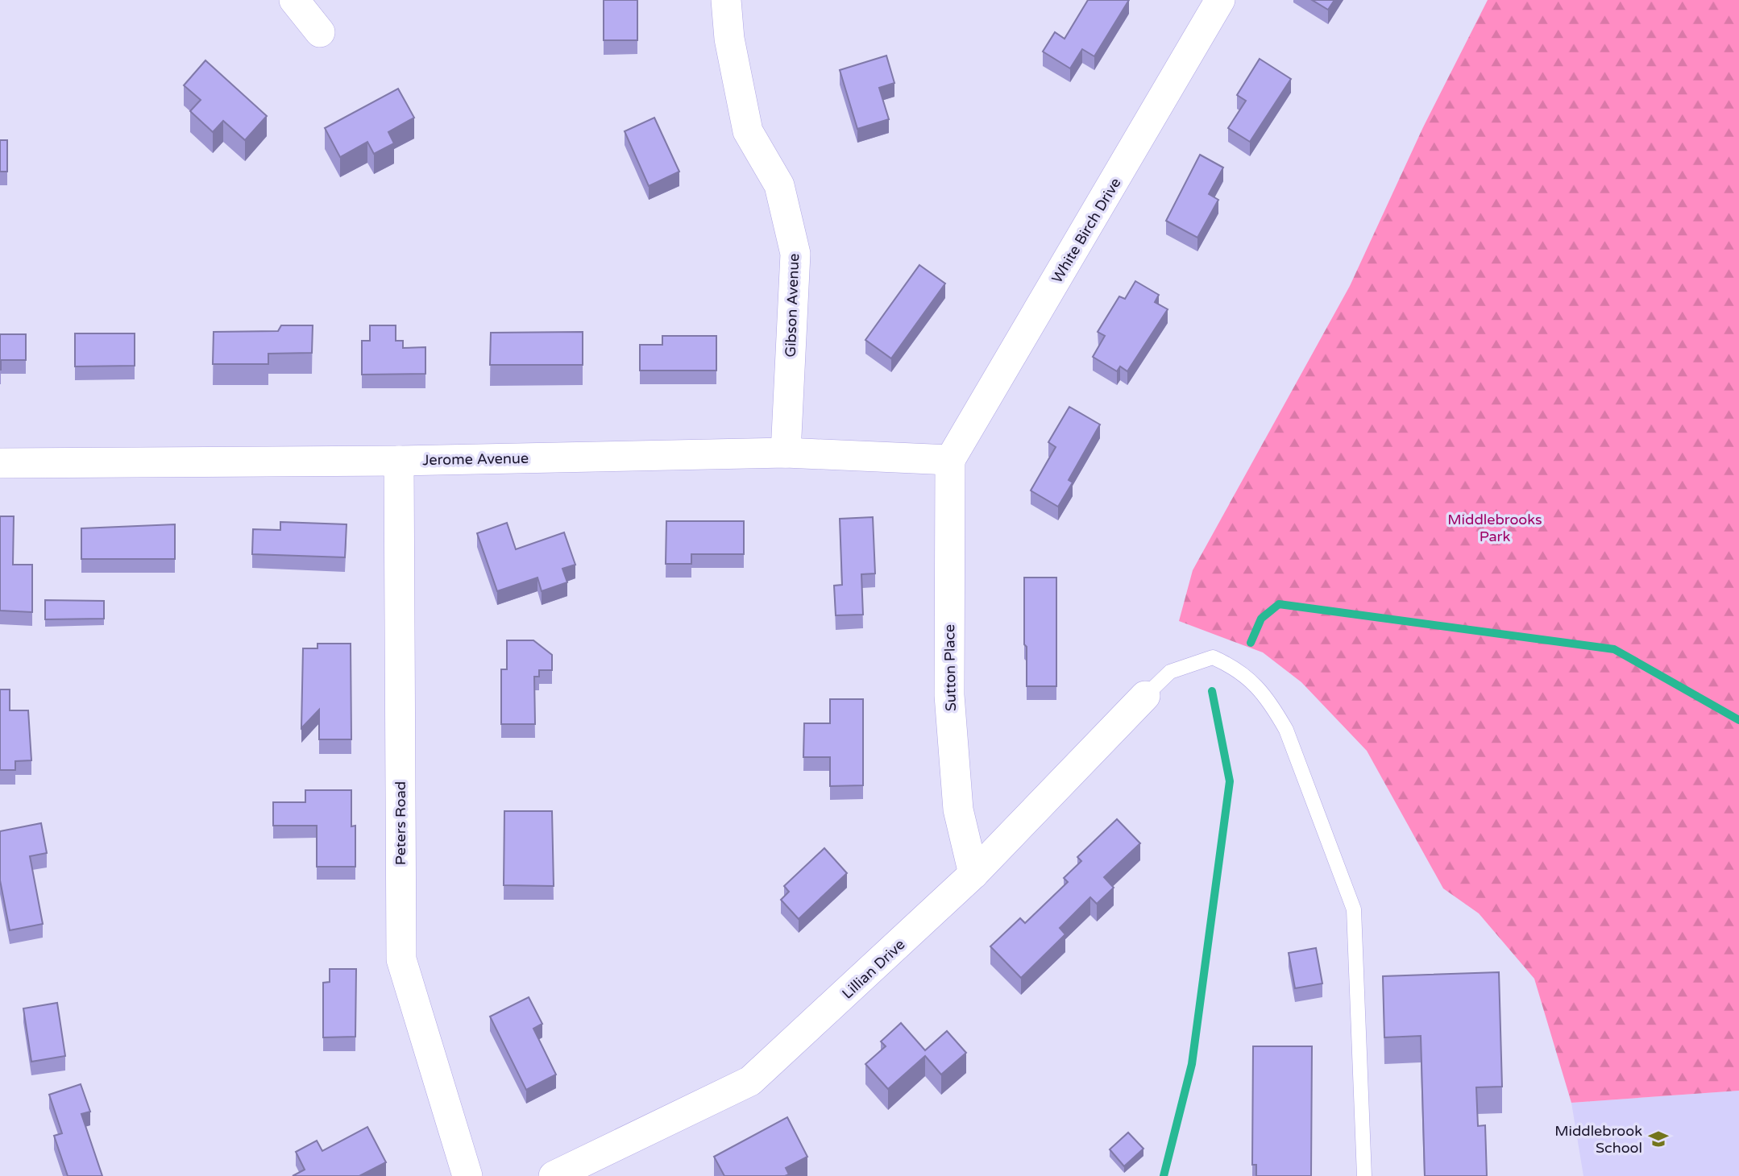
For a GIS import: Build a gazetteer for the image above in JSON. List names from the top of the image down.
{
  "streets": {
    "street": [
      "White Birch Drive",
      "Gibson Avenue",
      "Jerome Avenue",
      "Sutton Place",
      "Peters Road",
      "Lillian Drive"
    ]
  },
  "crossings": [
    ["White Birch Drive", "Jerome Avenue"],
    ["White Birch Drive", "Sutton Place"],
    ["Gibson Avenue", "Jerome Avenue"],
    ["Jerome Avenue", "Sutton Place"],
    ["Jerome Avenue", "Peters Road"],
    ["Sutton Place", "Lillian Drive"]
  ],
  "parks": ["Middlebrooks Park"],
  "places": {
    "school or university": ["Middlebrook School"]
  }
}
